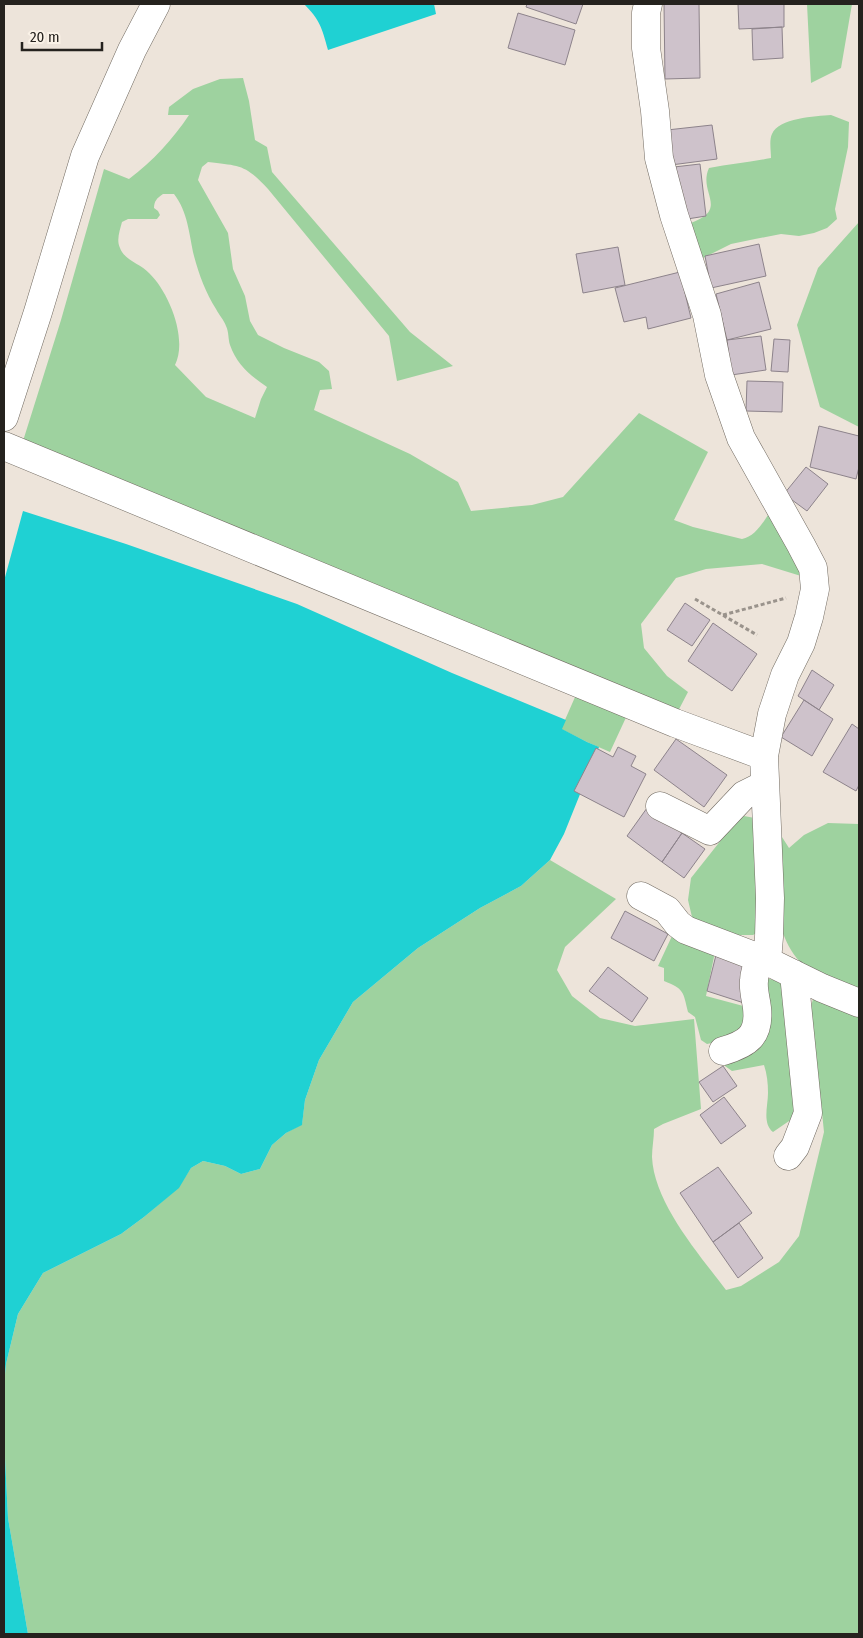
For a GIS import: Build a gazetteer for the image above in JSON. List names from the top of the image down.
{
  "scale_bar": "20 m"
}
